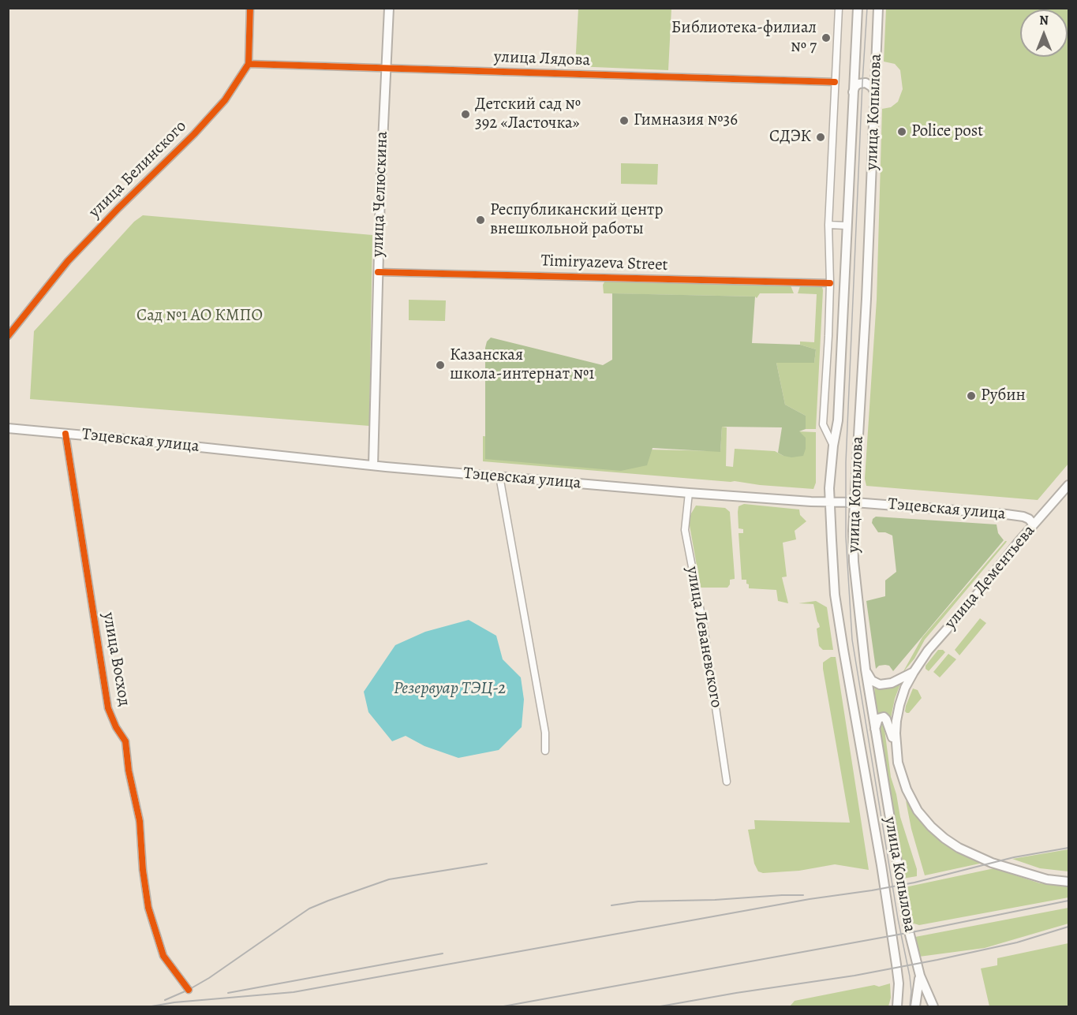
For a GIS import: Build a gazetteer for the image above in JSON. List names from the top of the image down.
{
  "streets": {
    "main road": [
      "улица Копылова",
      "улица Челюскина",
      "Тэцевская улица",
      "улица Дементьева"
    ],
    "street": [
      "улица Лядова",
      "улица Белинского",
      "Timiryazeva Street",
      "улица Леваневского",
      "улица Восход"
    ]
  },
  "crossings": [
    ["улица Лядова", "улица Копылова"],
    ["улица Лядова", "улица Белинского"],
    ["улица Лядова", "улица Челюскина"],
    ["улица Копылова", "Timiryazeva Street"],
    ["улица Копылова", "Тэцевская улица"],
    ["улица Челюскина", "Timiryazeva Street"],
    ["улица Челюскина", "Тэцевская улица"],
    ["Тэцевская улица", "улица Дементьева"],
    ["Тэцевская улица", "улица Леваневского"],
    ["Тэцевская улица", "улица Восход"]
  ],
  "water": ["Резервуар ТЭЦ-2"],
  "parks": ["Сад №1 АО КМПО"],
  "places": [
    "Библиотека-филиал № 7",
    "Детский сад № 392 «Ласточка»",
    "Гимназия №36",
    "Police post",
    "СДЭК",
    "Республиканский центр внешкольной работы",
    "Казанская школа-интернат №1",
    "Рубин"
  ],
  "north": "top"
}
